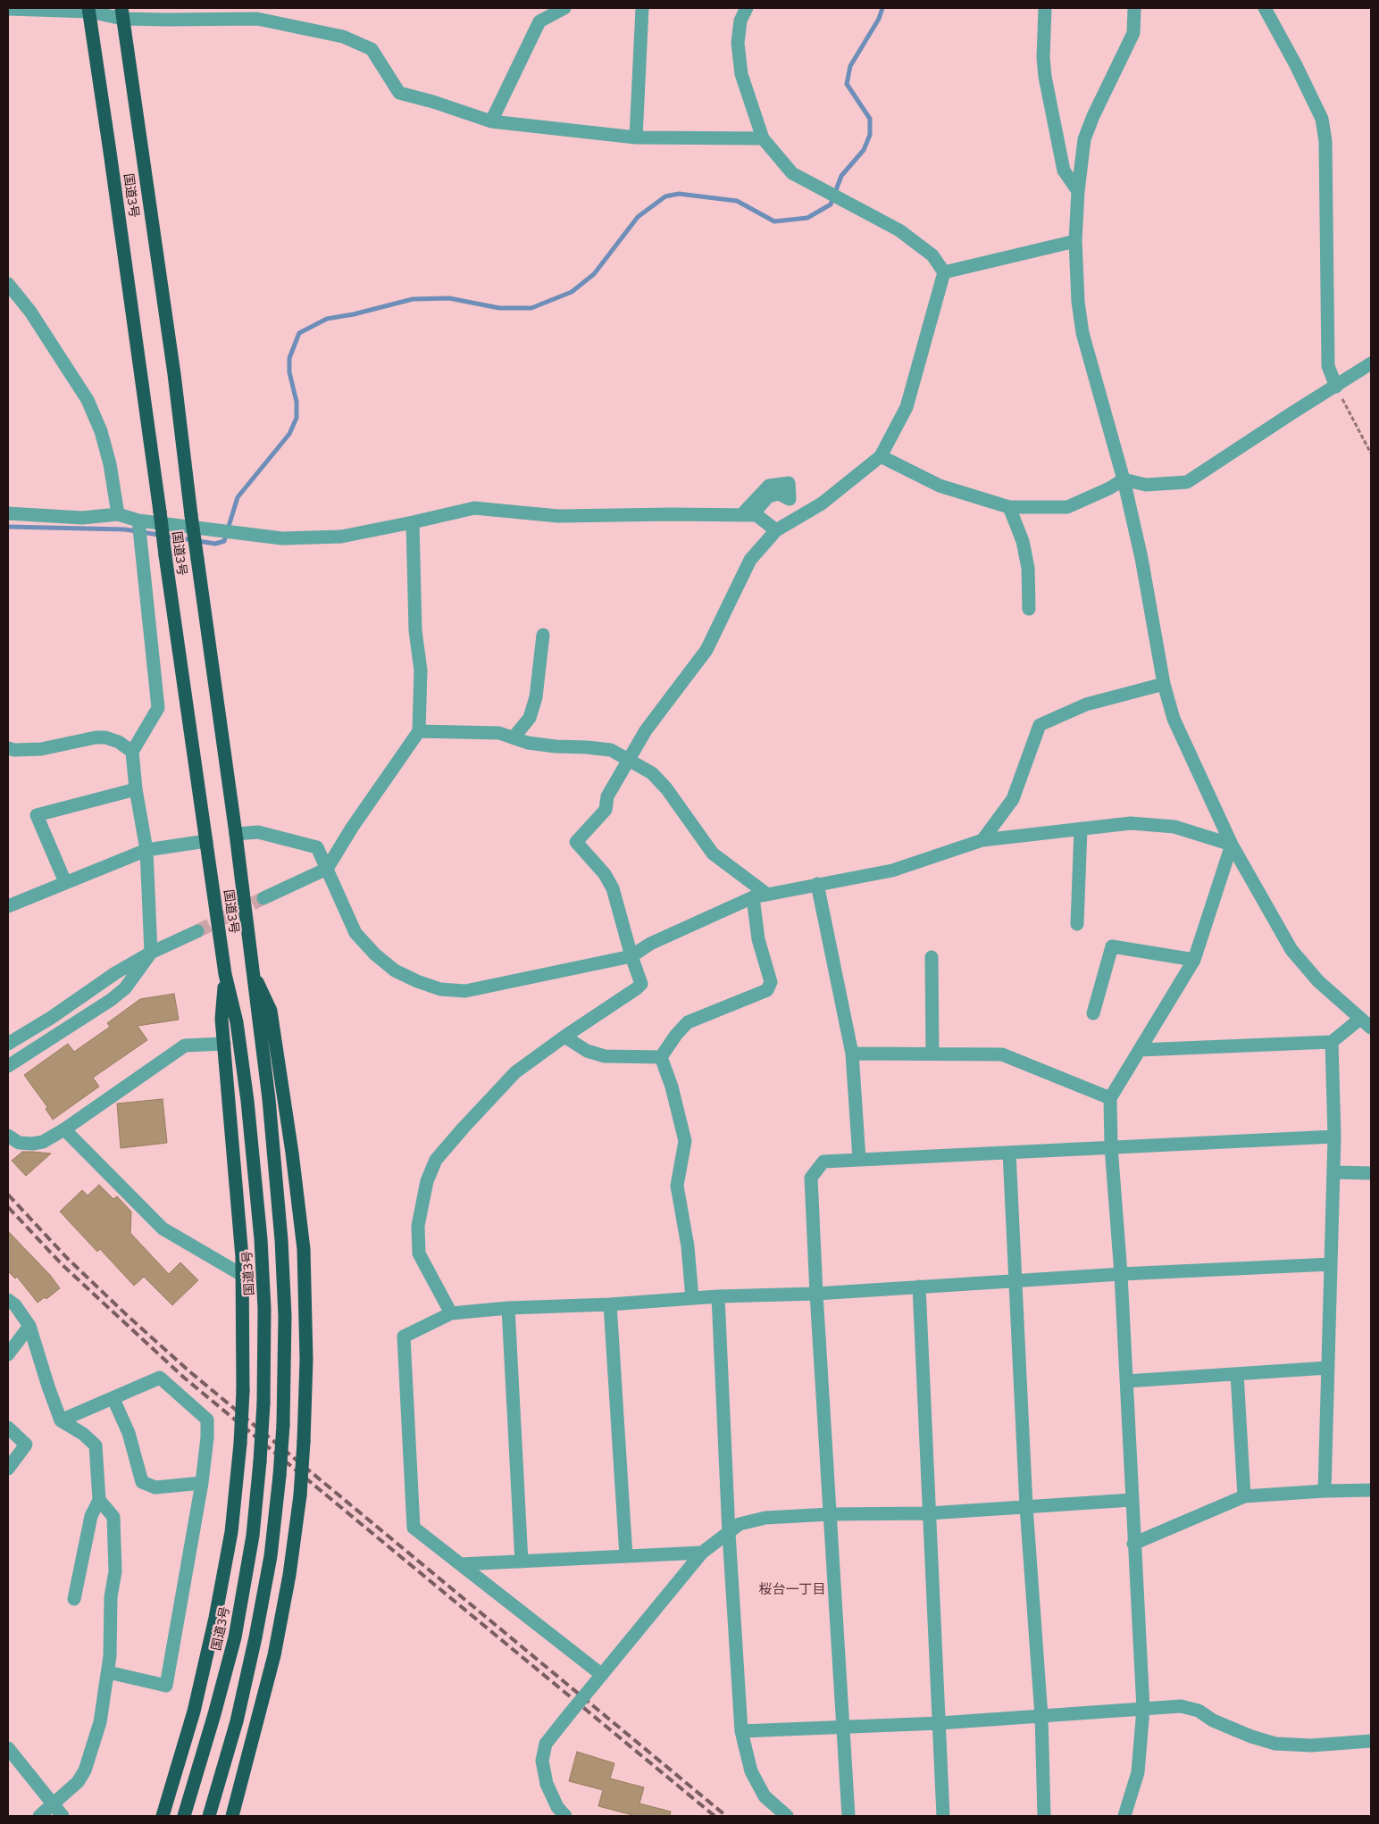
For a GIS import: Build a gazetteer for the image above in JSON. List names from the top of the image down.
{
  "streets": {
    "highway": ["国道3号"]
  },
  "districts": ["桜台一丁目"]
}
